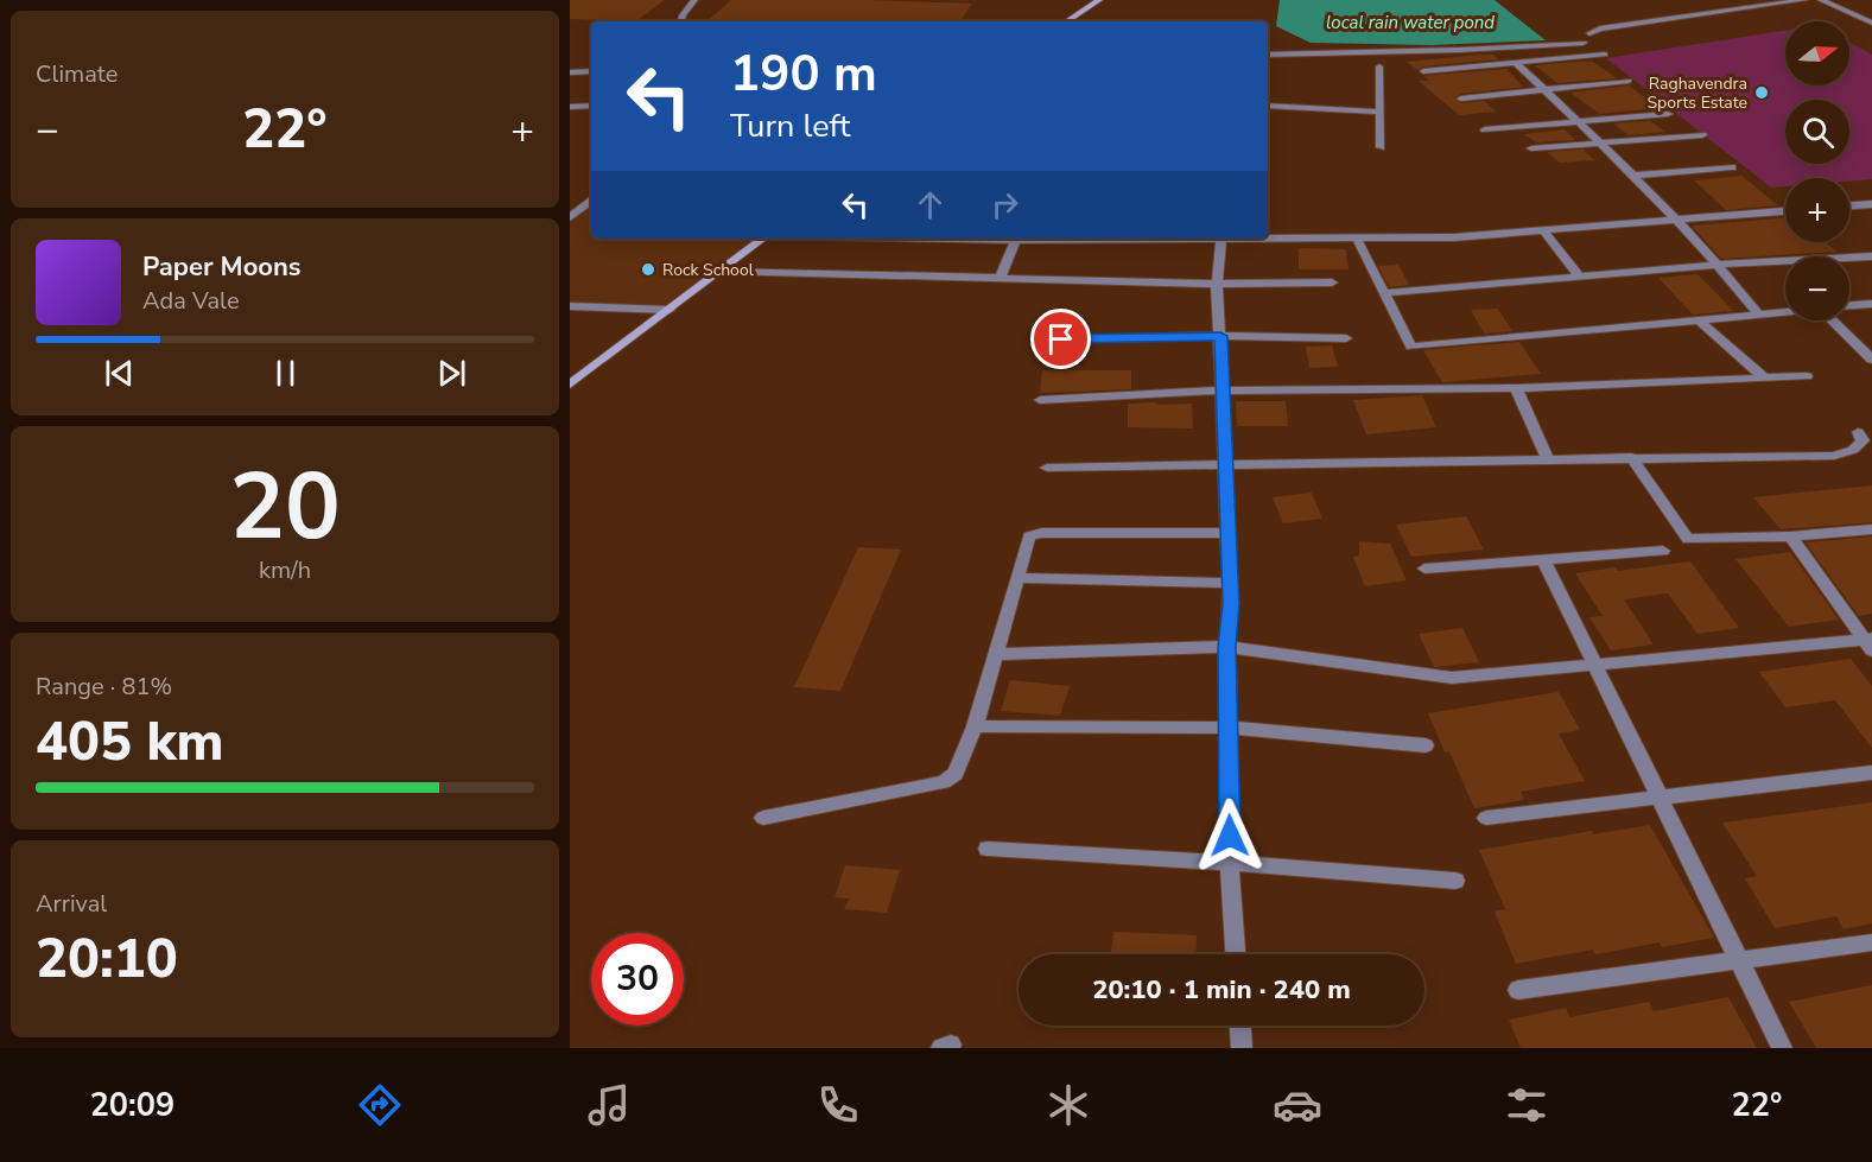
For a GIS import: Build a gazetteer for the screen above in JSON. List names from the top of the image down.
{
  "water": ["local rain water pond"],
  "places": ["Raghavendra Sports Estate", "Rock School"],
  "north": "right",
  "page": {
    "tile": [
      "Climate",
      ["20", "km/h"],
      ["Range · 81%", "405 km"],
      ["Arrival", "20:10"]
    ],
    "map_buttons": ["+", "−"],
    "turn": ["190 m", "Turn left"],
    "heat": ["−", "22°", "+"],
    "song": ["Paper Moons", "Ada Vale"],
    "limit": "30",
    "trip": "20:10 · 1 min · 240 m",
    "tabs": ["20:09", "22°"]
  }
}
